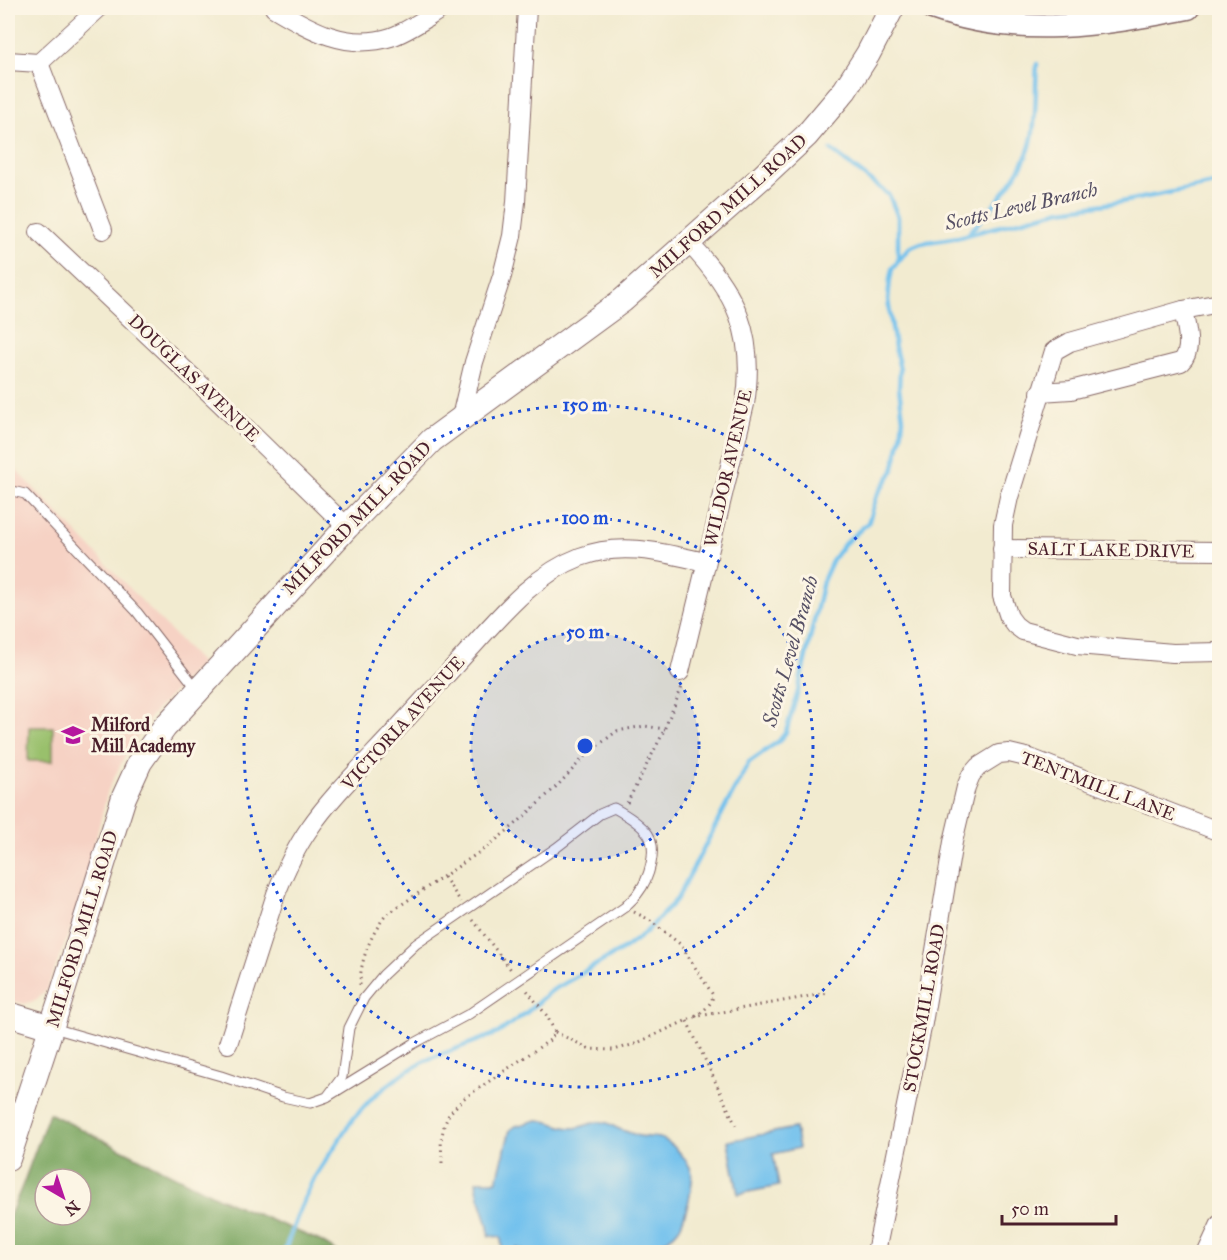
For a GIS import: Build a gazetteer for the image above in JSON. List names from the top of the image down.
{
  "streets": {
    "main road": ["MILFORD MILL ROAD"],
    "street": [
      "DOUGLAS AVENUE",
      "WILDOR AVENUE",
      "SALT LAKE DRIVE",
      "VICTORIA AVENUE",
      "TENTMILL LANE",
      "STOCKMILL ROAD"
    ]
  },
  "crossings": [
    ["MILFORD MILL ROAD", "DOUGLAS AVENUE"],
    ["MILFORD MILL ROAD", "WILDOR AVENUE"],
    ["WILDOR AVENUE", "VICTORIA AVENUE"],
    ["TENTMILL LANE", "STOCKMILL ROAD"]
  ],
  "water": ["Scotts Level Branch"],
  "places": {
    "school or university": ["Milford Mill Academy"]
  },
  "scale_bar": "50 m",
  "north": "bottom right",
  "rings": ["150 m", "100 m", "50 m"]
}
